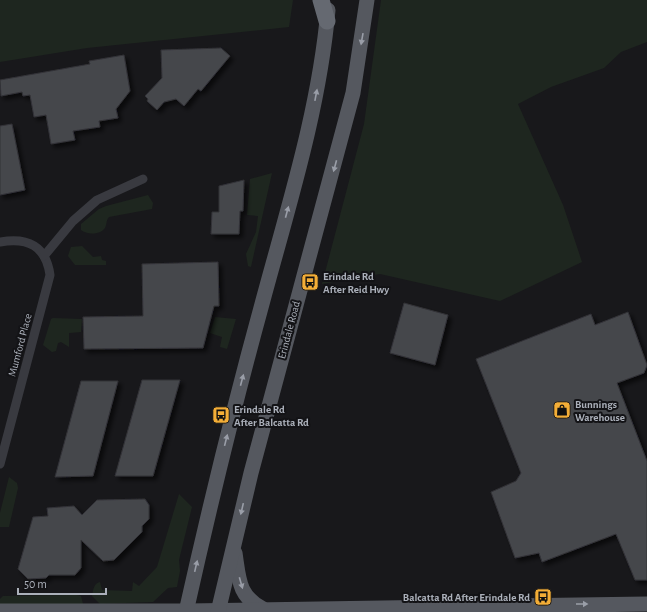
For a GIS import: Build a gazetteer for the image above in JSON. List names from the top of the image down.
{
  "streets": {
    "main road": ["Erindale Road"],
    "street": ["Mumford Place"]
  },
  "places": {
    "bus stop": ["Erindale Rd After Reid Hwy", "Erindale Rd After Balcatta Rd", "Balcatta Rd After Erindale Rd"],
    "shop": ["Bunnings Warehouse"]
  },
  "scale_bar": "50 m"
}
